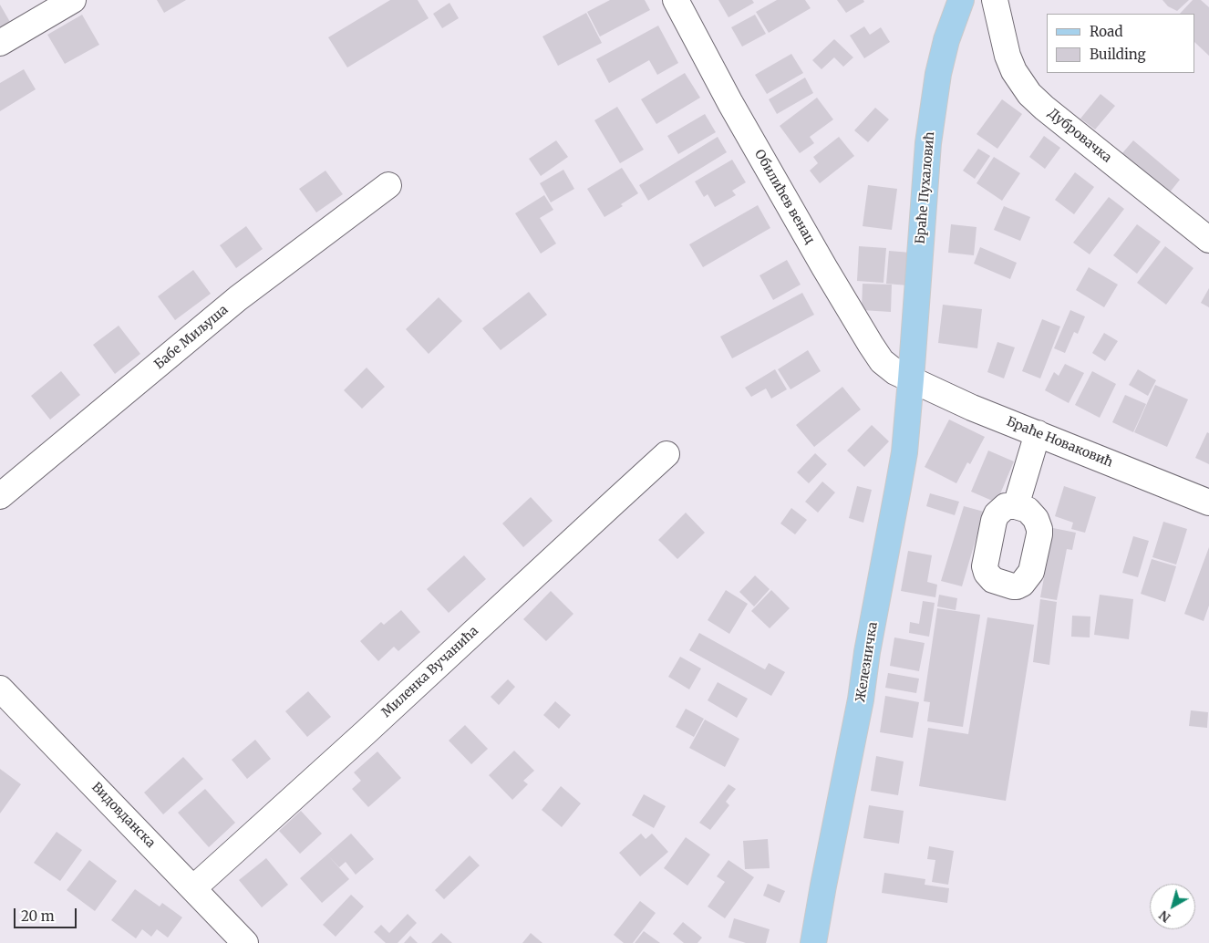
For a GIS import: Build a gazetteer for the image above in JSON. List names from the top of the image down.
{
  "streets": {
    "main road": ["Браће Пухаловић", "Железничка"],
    "street": [
      "Дубровачка",
      "Обилићев венац",
      "Бабе Миљуша",
      "Браће Новаковић",
      "Миленка Вучанића",
      "Видовданска"
    ]
  },
  "crossings": [
    ["Браће Пухаловић", "Обилићев венац"],
    ["Браће Пухаловић", "Браће Новаковић"],
    ["Браће Пухаловић", "Железничка"],
    ["Обилићев венац", "Браће Новаковић"],
    ["Обилићев венац", "Железничка"],
    ["Браће Новаковић", "Железничка"],
    ["Миленка Вучанића", "Видовданска"]
  ],
  "legend": ["Road", "Building"],
  "scale_bar": "20 m",
  "north": "bottom left"
}
